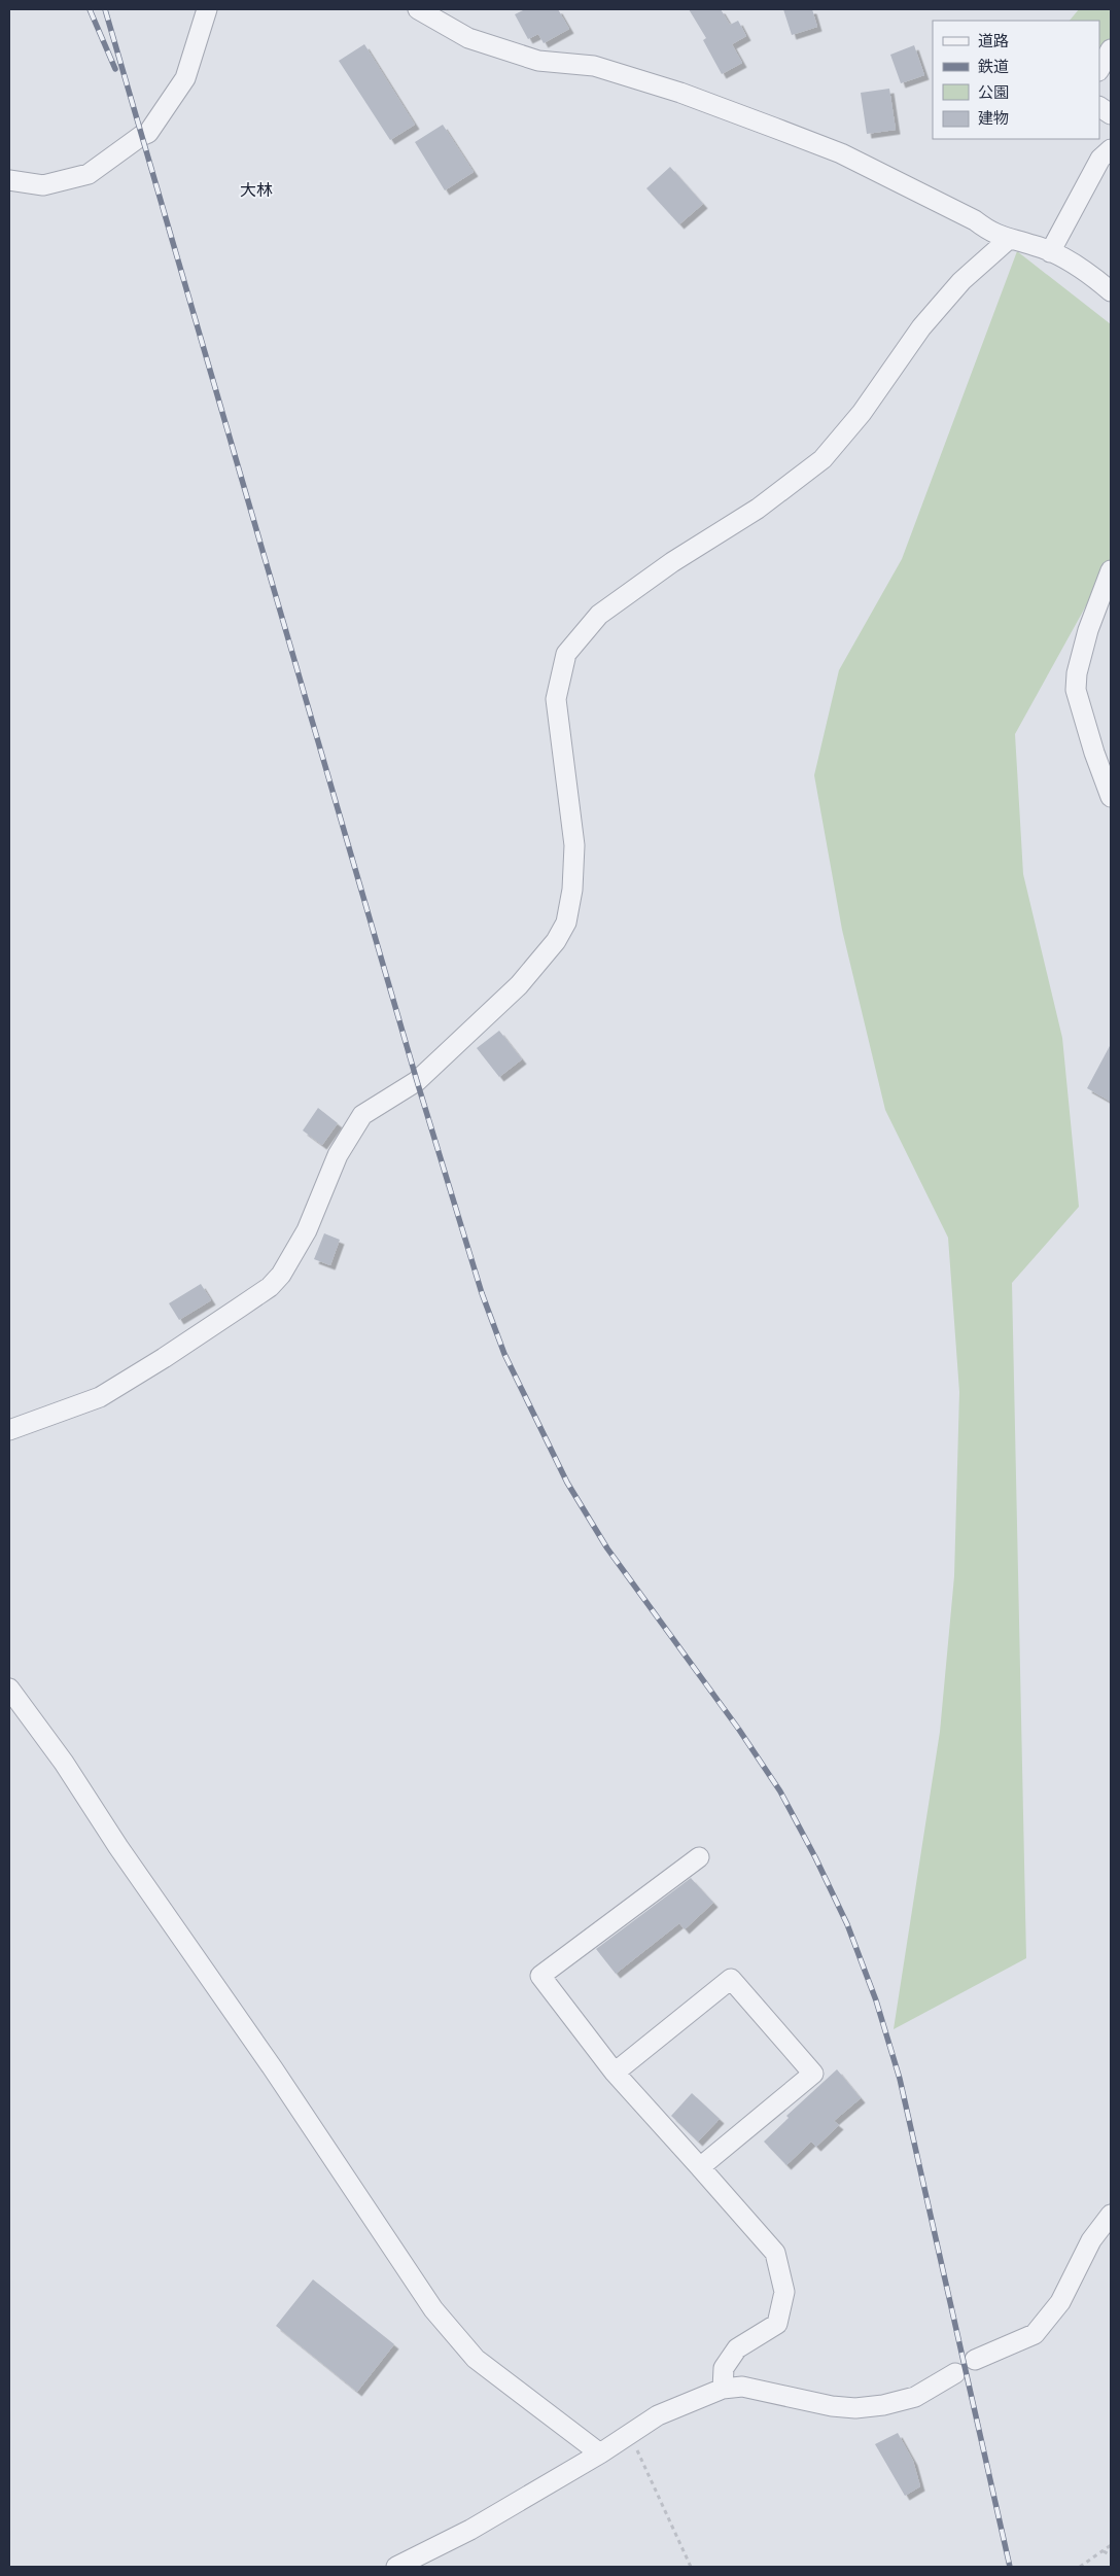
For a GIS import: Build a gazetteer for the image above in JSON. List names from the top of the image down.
{
  "districts": ["大林"],
  "legend": [
    "道路",
    "鉄道",
    "公園",
    "建物"
  ]
}
